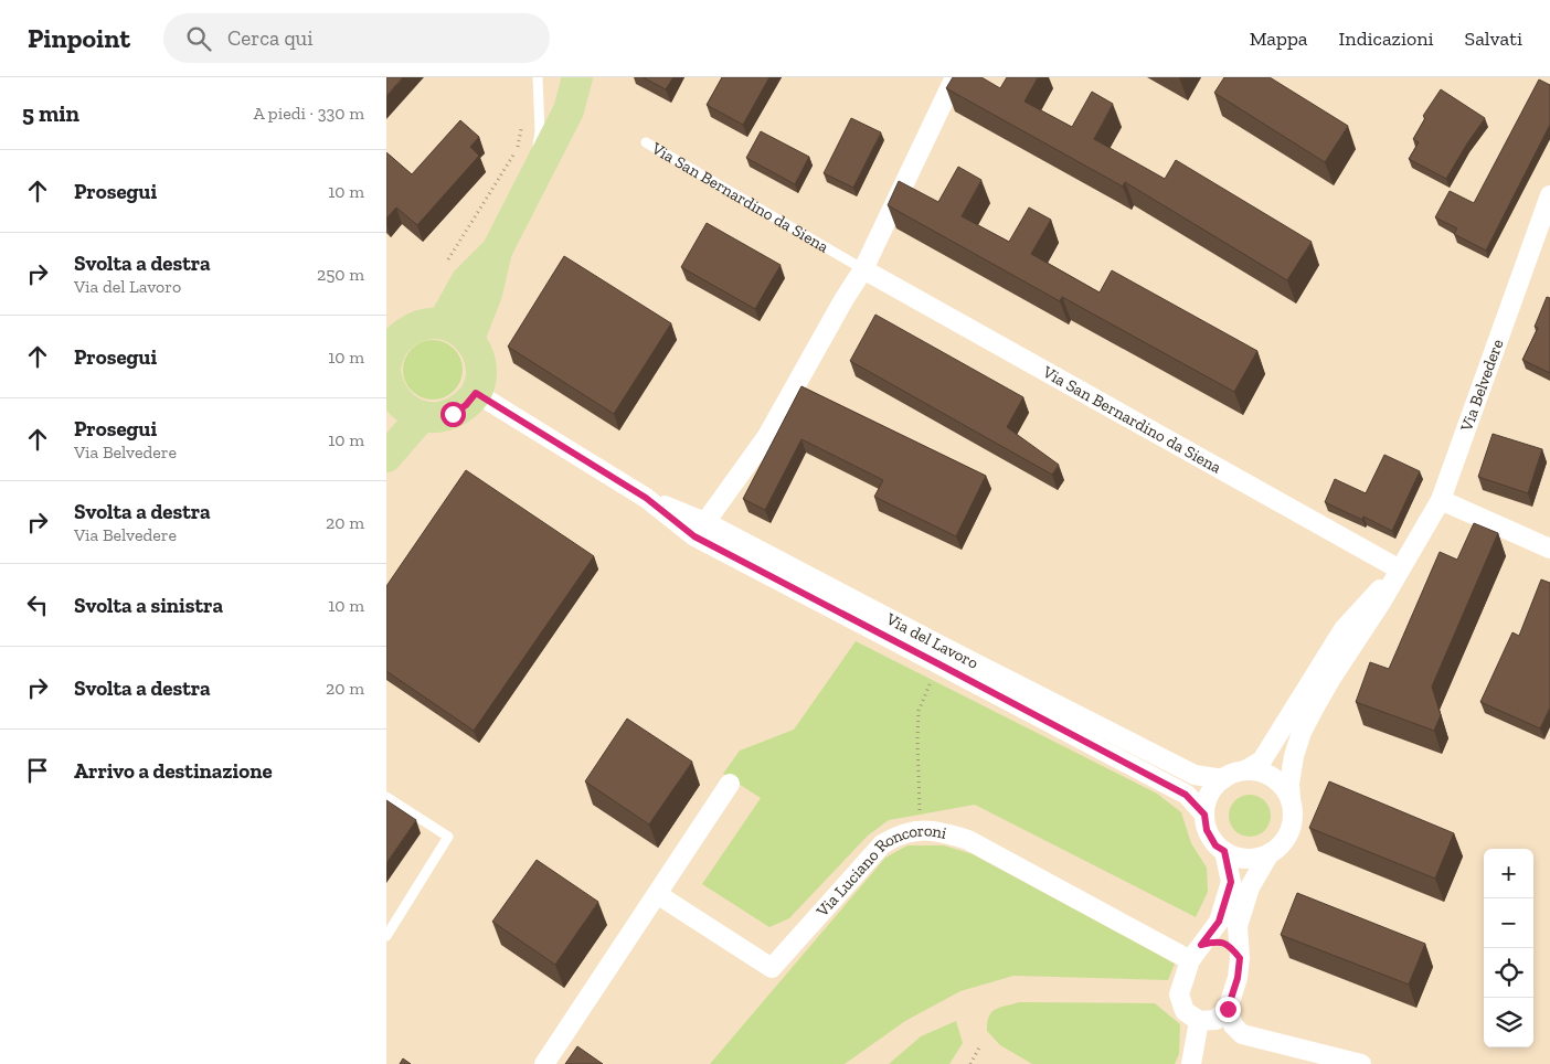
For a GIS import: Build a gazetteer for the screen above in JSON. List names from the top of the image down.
{
  "streets": {
    "street": [
      "Via San Bernardino da Siena",
      "Via Belvedere",
      "Via del Lavoro",
      "Via Luciano Roncoroni"
    ]
  },
  "crossings": [
    ["Via San Bernardino da Siena", "Via Belvedere"],
    ["Via Belvedere", "Via del Lavoro"]
  ],
  "page": {
    "header": "Pinpoint",
    "search": "Cerca qui",
    "nav": ["Mappa", "Indicazioni", "Salvati"],
    "heading": ["5 min", "A piedi · 330 m"],
    "list": [
      ["Prosegui", "10 m"],
      ["Svolta a destra", "Via del Lavoro", "250 m"],
      ["Prosegui", "10 m"],
      ["Prosegui", "Via Belvedere", "10 m"],
      ["Svolta a destra", "Via Belvedere", "20 m"],
      ["Svolta a sinistra", "10 m"],
      ["Svolta a destra", "20 m"],
      "Arrivo a destinazione"
    ],
    "map_buttons": ["+", "−"]
  }
}
